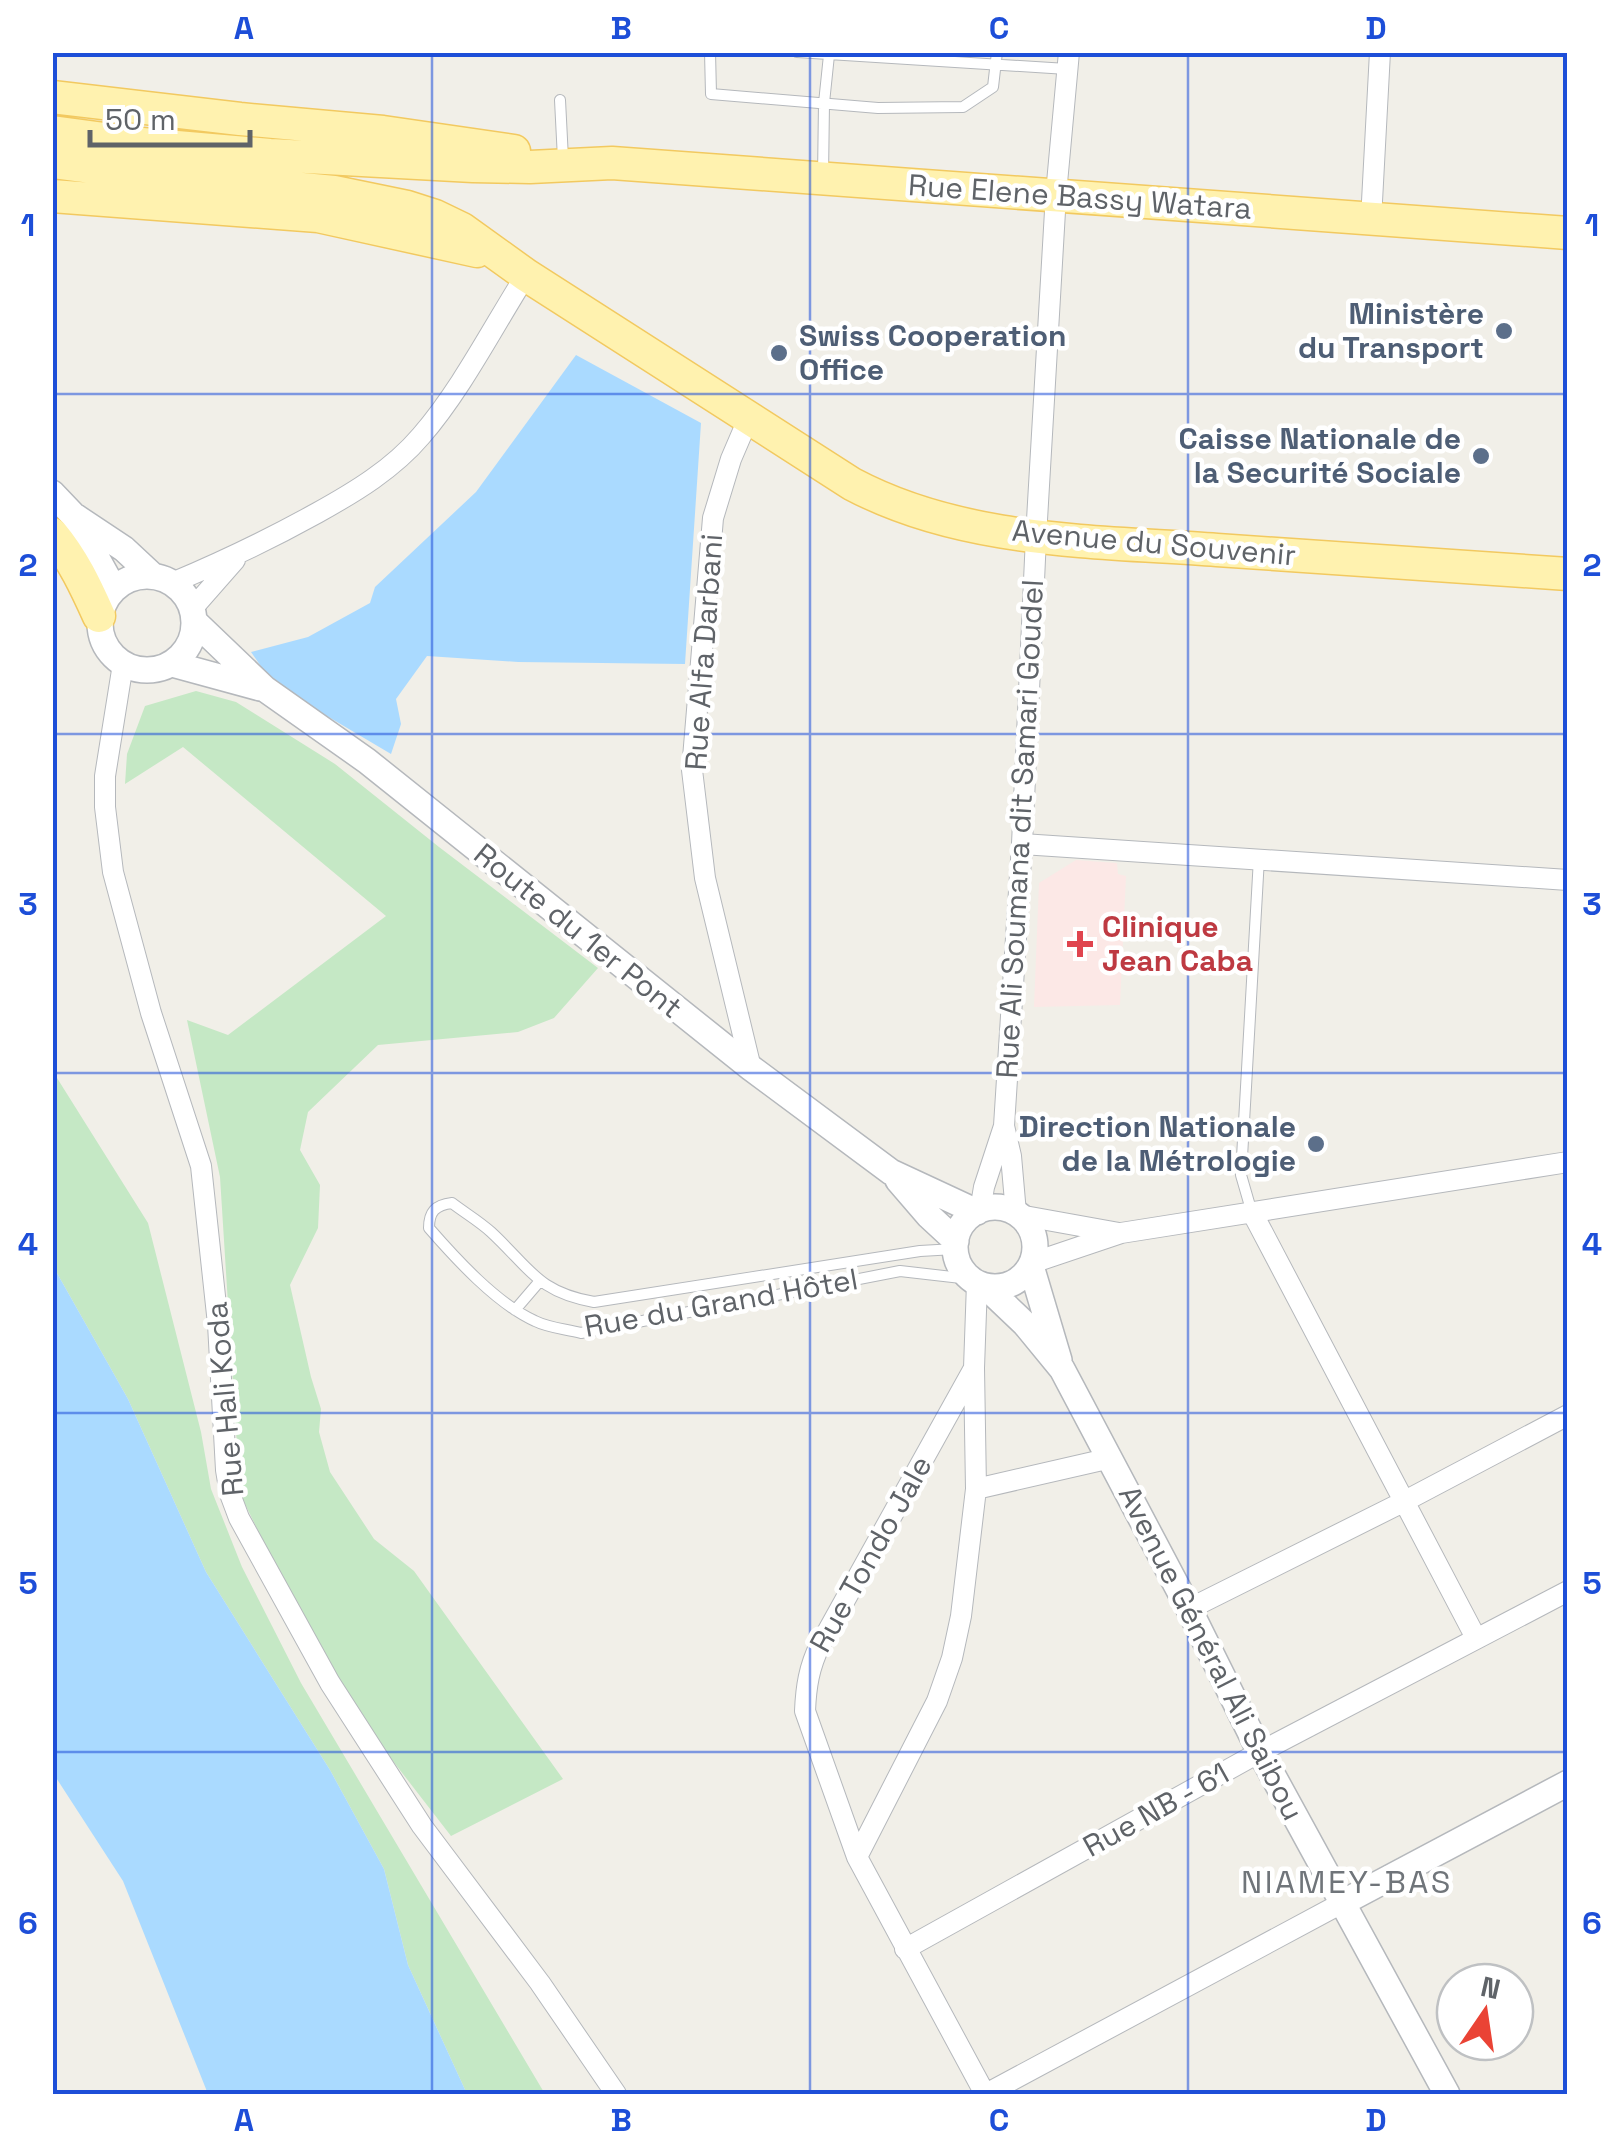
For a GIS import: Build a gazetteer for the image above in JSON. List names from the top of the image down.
{
  "streets": {
    "main road": ["Rue Elene Bassy Watara", "Avenue du Souvenir"],
    "street": [
      "Rue Alfa Darbani",
      "Rue Ali Soumana dit Samari Goudel",
      "Route du 1er Pont",
      "Rue Hali Koda",
      "Rue Tondo Jale",
      "Avenue Général Ali Saibou",
      "Rue NB - 61"
    ],
    "lane": ["Rue du Grand Hôtel"]
  },
  "crossings": [
    ["Rue Elene Bassy Watara", "Rue Ali Soumana dit Samari Goudel"],
    ["Avenue du Souvenir", "Rue Alfa Darbani"],
    ["Avenue du Souvenir", "Rue Ali Soumana dit Samari Goudel"],
    ["Rue Alfa Darbani", "Route du 1er Pont"],
    ["Rue Ali Soumana dit Samari Goudel", "Route du 1er Pont"],
    ["Rue Ali Soumana dit Samari Goudel", "Rue du Grand Hôtel"],
    ["Rue Ali Soumana dit Samari Goudel", "Rue Tondo Jale"],
    ["Rue Ali Soumana dit Samari Goudel", "Avenue Général Ali Saibou"],
    ["Route du 1er Pont", "Rue du Grand Hôtel"],
    ["Route du 1er Pont", "Rue Hali Koda"],
    ["Route du 1er Pont", "Rue Tondo Jale"],
    ["Route du 1er Pont", "Avenue Général Ali Saibou"],
    ["Rue du Grand Hôtel", "Rue Tondo Jale"],
    ["Rue du Grand Hôtel", "Avenue Général Ali Saibou"],
    ["Rue Tondo Jale", "Avenue Général Ali Saibou"],
    ["Rue Tondo Jale", "Rue NB - 61"],
    ["Avenue Général Ali Saibou", "Rue NB - 61"]
  ],
  "districts": ["NIAMEY-BAS"],
  "places": {
    "other": [
      "Ministère du Transport",
      "Swiss Cooperation Office",
      "Caisse Nationale de la Securité Sociale",
      "Direction Nationale de la Métrologie"
    ],
    "health": ["Clinique Jean Caba"]
  },
  "scale_bar": "50 m",
  "north": "top",
  "grid": {
    "columns": [
      "A",
      "B",
      "C",
      "D"
    ],
    "rows": [
      "1",
      "2",
      "3",
      "4",
      "5",
      "6"
    ]
  }
}
